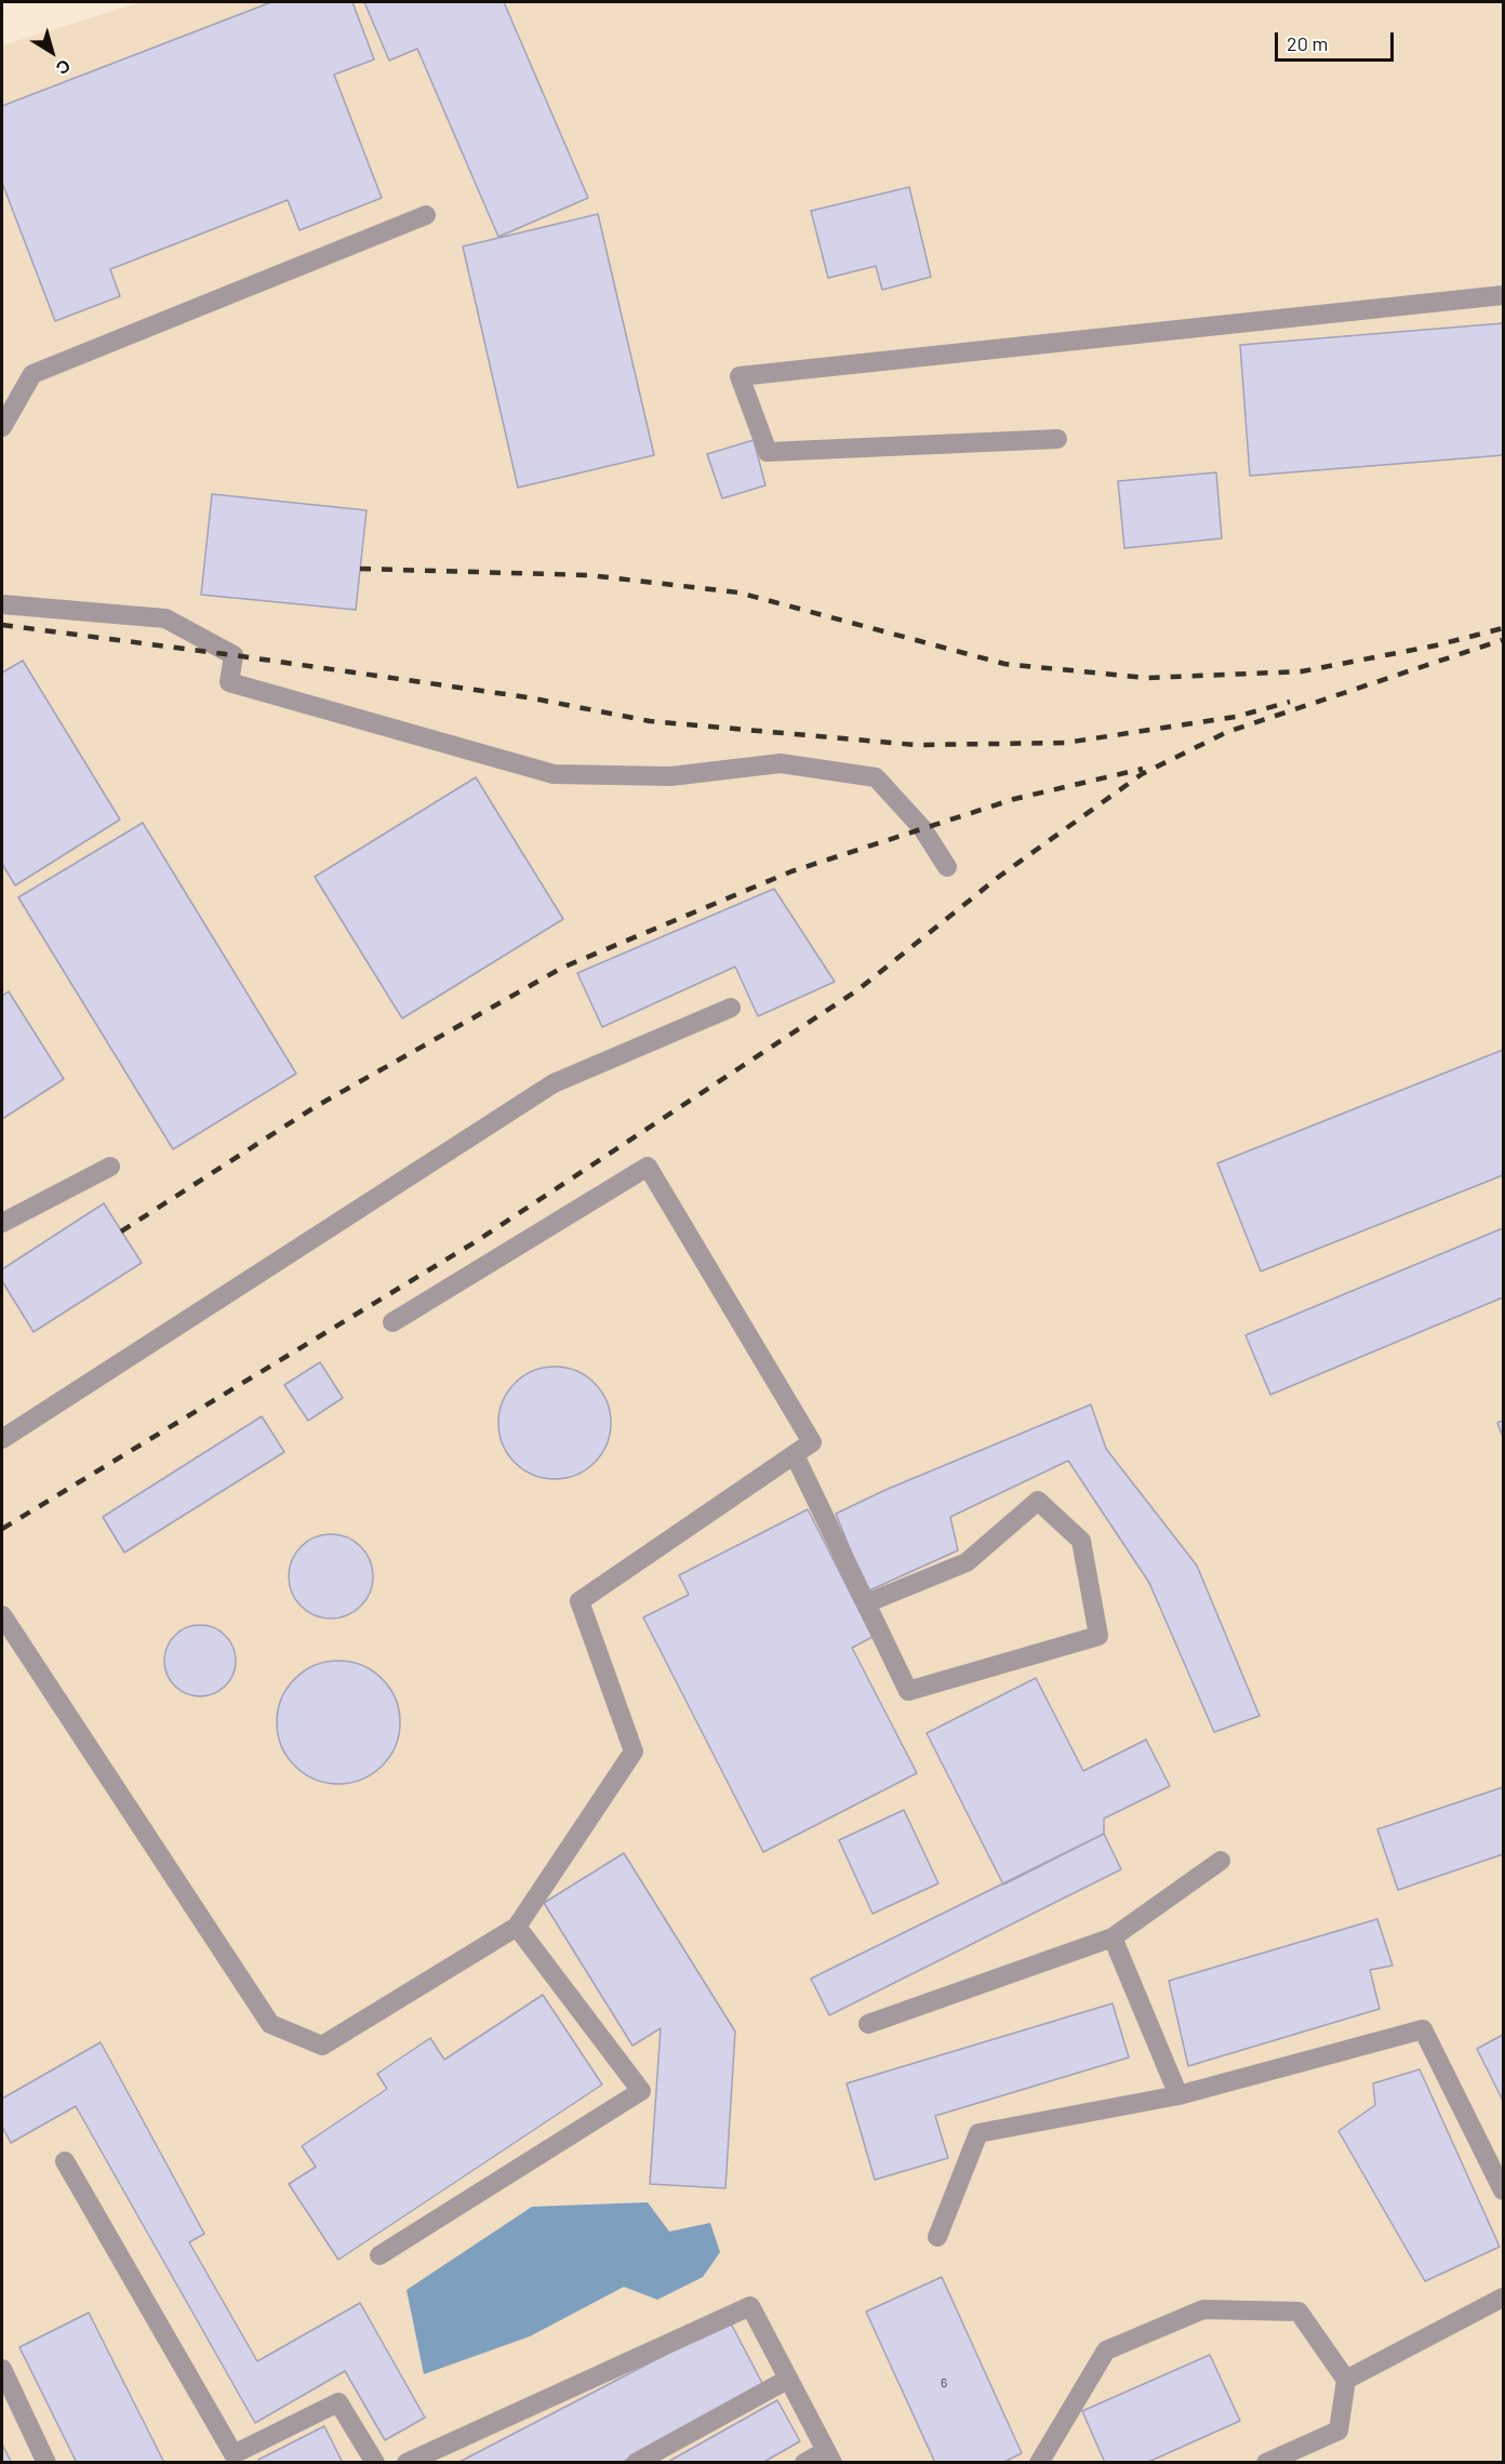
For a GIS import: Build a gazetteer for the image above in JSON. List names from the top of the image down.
{
  "house_numbers": ["6"],
  "scale_bar": "20 m",
  "north": "bottom right"
}
